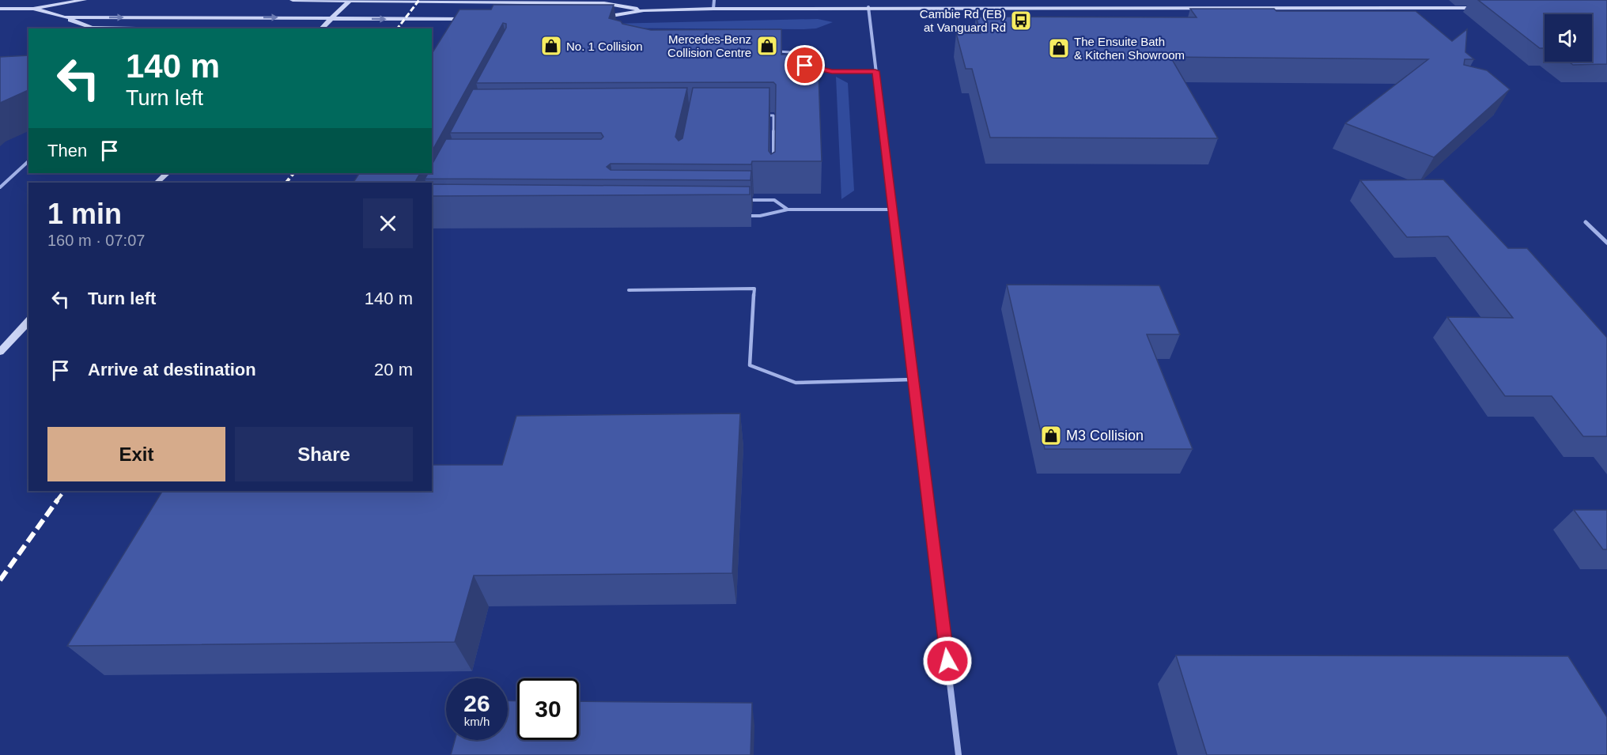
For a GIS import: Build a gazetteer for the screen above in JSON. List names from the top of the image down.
{
  "places": {
    "bus stop": ["Cambie Rd (EB) at Vanguard Rd"],
    "shop": [
      "No. 1 Collision",
      "Mercedes-Benz Collision Centre",
      "The Ensuite Bath & Kitchen Showroom",
      "M3 Collision"
    ]
  },
  "page": {
    "turn": ["140 m", "Turn left"],
    "then": "Then",
    "heading": ["1 min", "160 m · 07:07"],
    "list": [
      {
        "name": "Turn left",
        "value": "140 m"
      },
      {
        "name": "Arrive at destination",
        "value": "20 m"
      }
    ],
    "buttons": ["Exit", "Share"],
    "speed": "26 km/h",
    "limit": "30"
  }
}
